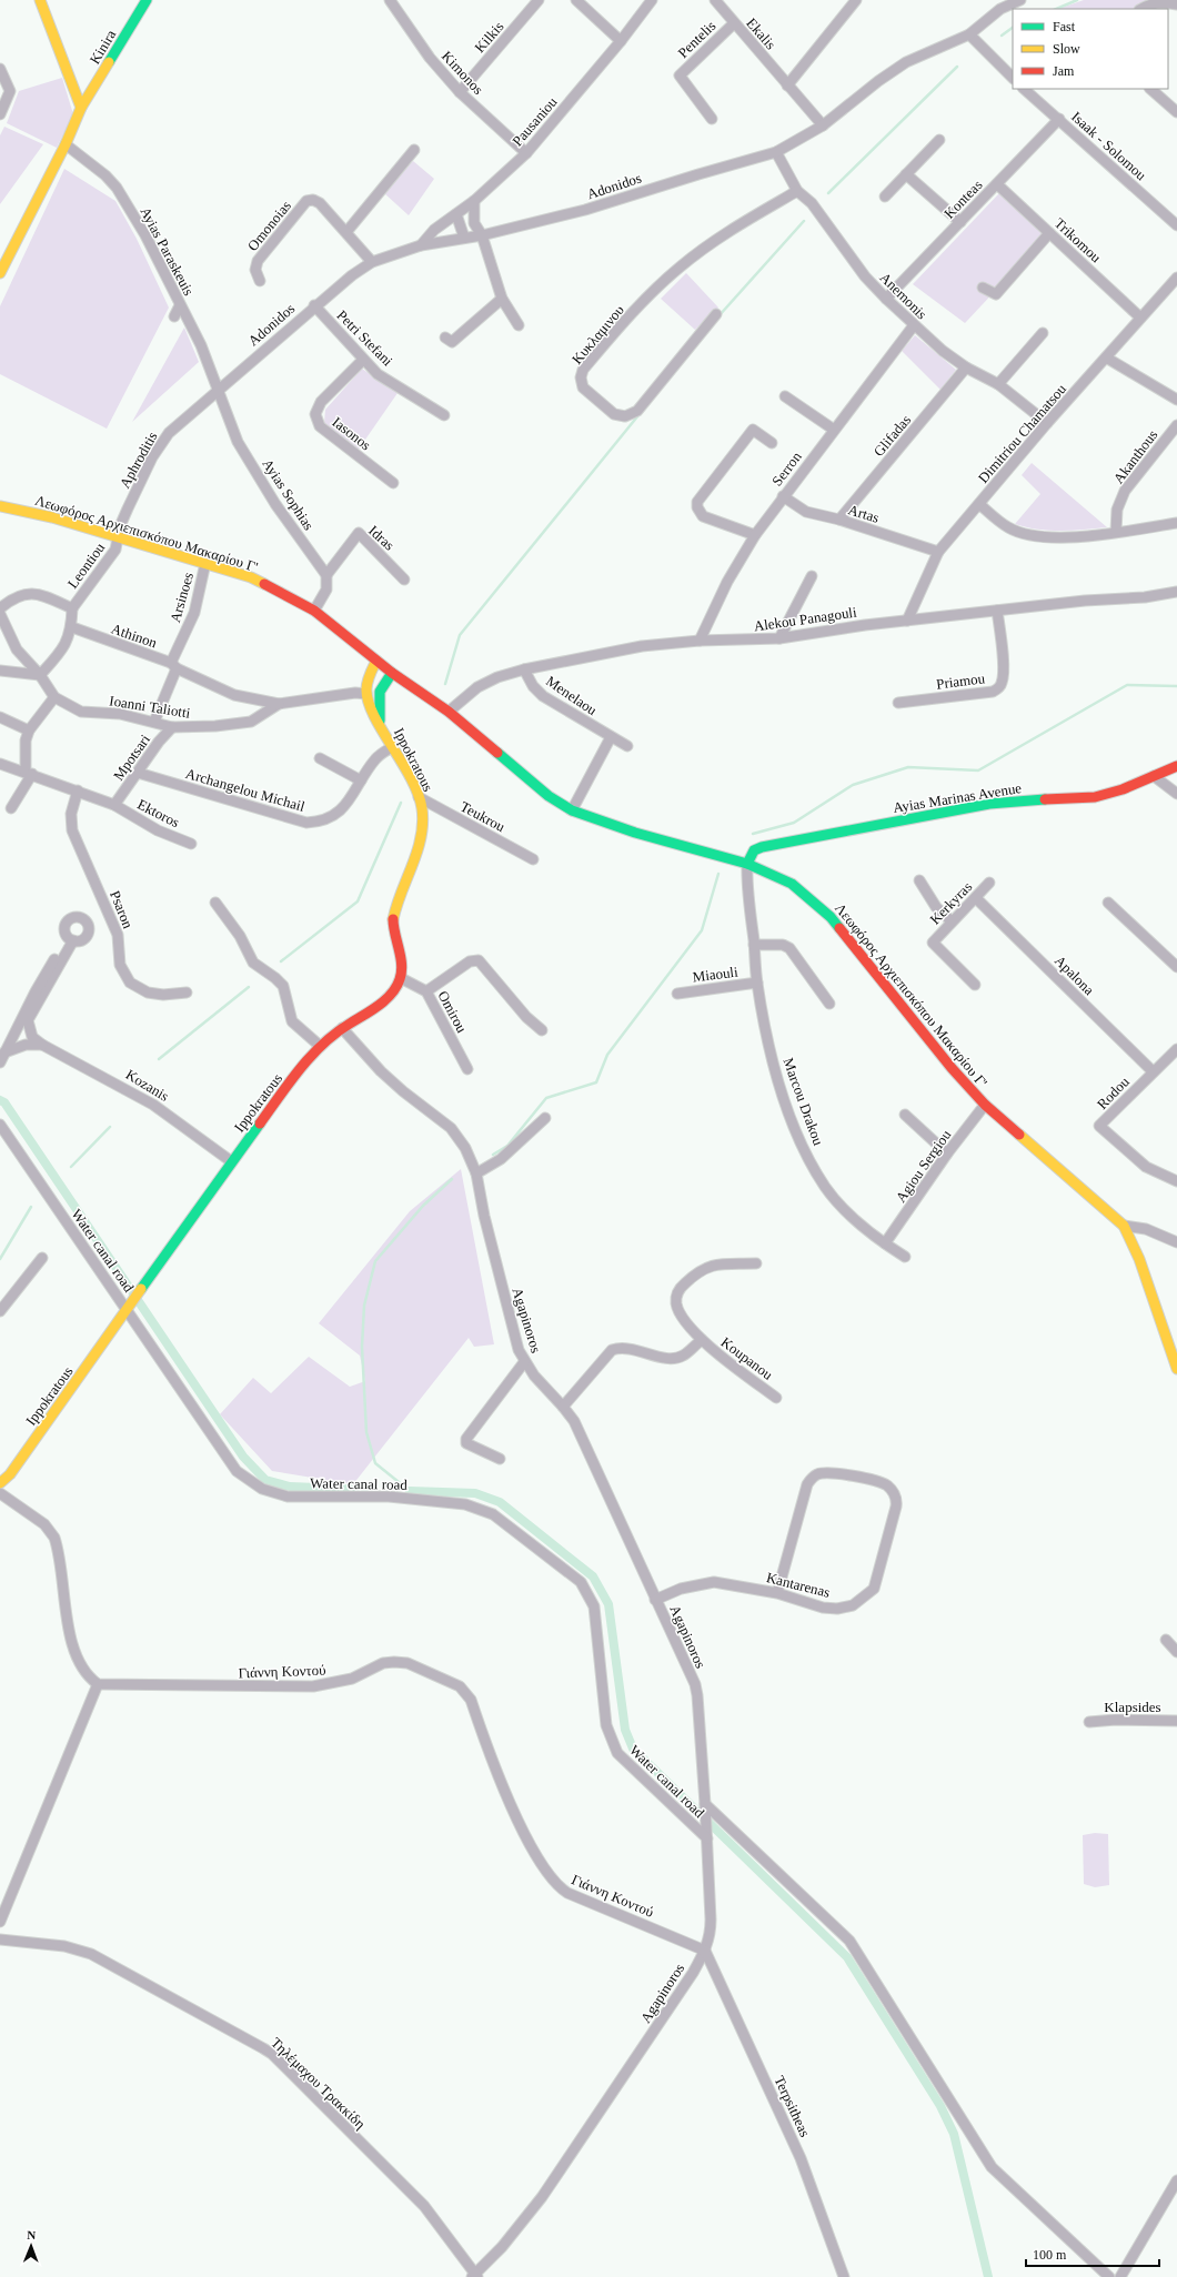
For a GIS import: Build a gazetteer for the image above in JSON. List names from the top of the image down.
{
  "streets": {
    "main road": [
      "Kinira",
      "Λεωφόρος Αρχιεπισκόπου Μακαρίου Γ'",
      "Ippokratous",
      "Ayias Marinas Avenue"
    ],
    "street": [
      "Ekalis",
      "Kilkis",
      "Pentelis",
      "Kimonos",
      "Pausaniou",
      "Isaak - Solomou",
      "Adonidos",
      "Konteas",
      "Omonoias",
      "Trikomou",
      "Ayias Paraskeuis",
      "Anemonis",
      "Κυκλαμινου",
      "Petri Stefani",
      "Iasonos",
      "Dimitriou Chamatsou",
      "Glifadas",
      "Akanthous",
      "Aphroditis",
      "Serron",
      "Ayias Sophias",
      "Artas",
      "Idras",
      "Leontiou",
      "Arsinoes",
      "Alekou Panagouli",
      "Athinon",
      "Priamou",
      "Menelaou",
      "Ioanni Taliotti",
      "Mpotsari",
      "Archangelou Michail",
      "Ektoros",
      "Teukrou",
      "Kerkyras",
      "Psaron",
      "Miaouli",
      "Apalona",
      "Omirou",
      "Kozanis",
      "Rodou",
      "Marcou Drakou",
      "Agiou Sergiou",
      "Water canal road",
      "Agapinoros",
      "Koupanou",
      "Kantarenas",
      "Γιάννη Κοντού",
      "Klapsides",
      "Τηλέμαχου Τρακκίδη",
      "Terpsitheas"
    ]
  },
  "crossings": [
    ["Ekalis", "Pentelis"],
    ["Ekalis", "Adonidos"],
    ["Kilkis", "Kimonos"],
    ["Kinira", "Ayias Paraskeuis"],
    ["Kimonos", "Pausaniou"],
    ["Pausaniou", "Adonidos"],
    ["Isaak - Solomou", "Konteas"],
    ["Adonidos", "Omonoias"],
    ["Adonidos", "Ayias Paraskeuis"],
    ["Adonidos", "Anemonis"],
    ["Adonidos", "Petri Stefani"],
    ["Adonidos", "Aphroditis"],
    ["Adonidos", "Ayias Sophias"],
    ["Konteas", "Trikomou"],
    ["Konteas", "Anemonis"],
    ["Trikomou", "Dimitriou Chamatsou"],
    ["Ayias Paraskeuis", "Aphroditis"],
    ["Ayias Paraskeuis", "Ayias Sophias"],
    ["Anemonis", "Κυκλαμινου"],
    ["Anemonis", "Dimitriou Chamatsou"],
    ["Anemonis", "Glifadas"],
    ["Anemonis", "Serron"],
    ["Petri Stefani", "Iasonos"],
    ["Dimitriou Chamatsou", "Artas"],
    ["Dimitriou Chamatsou", "Alekou Panagouli"],
    ["Glifadas", "Artas"],
    ["Aphroditis", "Ayias Sophias"],
    ["Aphroditis", "Λεωφόρος Αρχιεπισκόπου Μακαρίου Γ'"],
    ["Aphroditis", "Leontiou"],
    ["Serron", "Artas"],
    ["Serron", "Alekou Panagouli"],
    ["Ayias Sophias", "Idras"],
    ["Λεωφόρος Αρχιεπισκόπου Μακαρίου Γ'", "Leontiou"],
    ["Λεωφόρος Αρχιεπισκόπου Μακαρίου Γ'", "Arsinoes"],
    ["Λεωφόρος Αρχιεπισκόπου Μακαρίου Γ'", "Alekou Panagouli"],
    ["Λεωφόρος Αρχιεπισκόπου Μακαρίου Γ'", "Ippokratous"],
    ["Λεωφόρος Αρχιεπισκόπου Μακαρίου Γ'", "Ayias Marinas Avenue"],
    ["Λεωφόρος Αρχιεπισκόπου Μακαρίου Γ'", "Marcou Drakou"],
    ["Λεωφόρος Αρχιεπισκόπου Μακαρίου Γ'", "Agiou Sergiou"],
    ["Arsinoes", "Athinon"],
    ["Arsinoes", "Ioanni Taliotti"],
    ["Alekou Panagouli", "Priamou"],
    ["Alekou Panagouli", "Menelaou"],
    ["Athinon", "Ioanni Taliotti"],
    ["Ioanni Taliotti", "Mpotsari"],
    ["Ioanni Taliotti", "Ippokratous"],
    ["Mpotsari", "Archangelou Michail"],
    ["Mpotsari", "Ektoros"],
    ["Ippokratous", "Archangelou Michail"],
    ["Ippokratous", "Teukrou"],
    ["Ippokratous", "Omirou"],
    ["Ippokratous", "Kozanis"],
    ["Ippokratous", "Water canal road"],
    ["Ippokratous", "Agapinoros"],
    ["Ayias Marinas Avenue", "Marcou Drakou"],
    ["Ektoros", "Psaron"],
    ["Kerkyras", "Apalona"],
    ["Miaouli", "Marcou Drakou"],
    ["Apalona", "Rodou"],
    ["Marcou Drakou", "Agiou Sergiou"],
    ["Water canal road", "Agapinoros"],
    ["Agapinoros", "Koupanou"],
    ["Agapinoros", "Kantarenas"],
    ["Agapinoros", "Γιάννη Κοντού"],
    ["Agapinoros", "Τηλέμαχου Τρακκίδη"],
    ["Agapinoros", "Terpsitheas"],
    ["Γιάννη Κοντού", "Terpsitheas"]
  ],
  "legend": ["Fast", "Slow", "Jam"],
  "scale_bar": "100 m",
  "north": "top"
}
